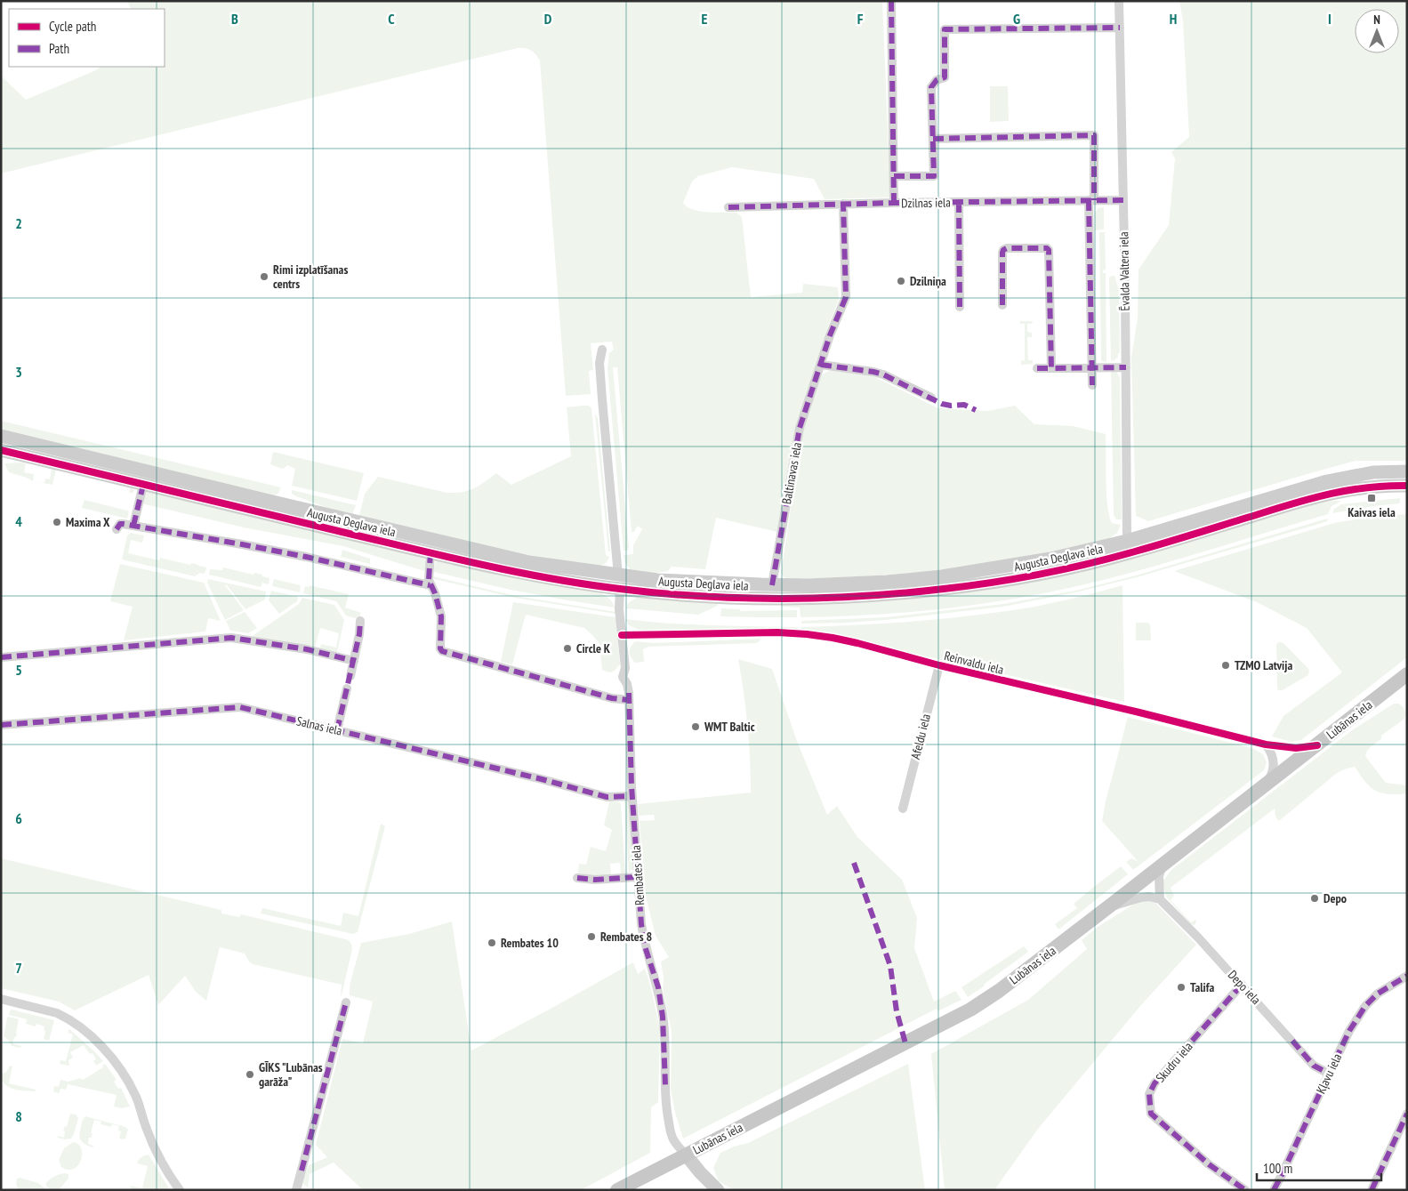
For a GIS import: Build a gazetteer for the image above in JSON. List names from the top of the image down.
{
  "streets": {
    "main road": ["Augusta Deglava iela", "Lubānas iela"],
    "street": [
      "Dzilnas iela",
      "Ēvalda Valtera iela",
      "Baltinavas iela",
      "Reinvaldu iela",
      "Salnas iela",
      "Afeldu iela",
      "Rembates iela",
      "Depo iela",
      "Skudru iela",
      "Kļavu iela"
    ]
  },
  "crossings": [
    ["Dzilnas iela", "Ēvalda Valtera iela"],
    ["Dzilnas iela", "Baltinavas iela"],
    ["Ēvalda Valtera iela", "Augusta Deglava iela"],
    ["Baltinavas iela", "Augusta Deglava iela"],
    ["Augusta Deglava iela", "Rembates iela"],
    ["Reinvaldu iela", "Lubānas iela"],
    ["Reinvaldu iela", "Afeldu iela"],
    ["Reinvaldu iela", "Rembates iela"],
    ["Lubānas iela", "Rembates iela"],
    ["Salnas iela", "Rembates iela"],
    ["Depo iela", "Skudru iela"],
    ["Depo iela", "Kļavu iela"]
  ],
  "places": {
    "other": [
      "Rimi izplatīšanas centrs",
      "Dzilniņa",
      "Maxima X",
      "Circle K",
      "TZMO Latvija",
      "WMT Baltic",
      "Depo",
      "Rembates 8",
      "Rembates 10",
      "Talifa",
      "GĪKS \"Lubānas garāža\""
    ],
    "transit": ["Kaivas iela"]
  },
  "legend": ["Cycle path", "Path"],
  "scale_bar": "100 m",
  "north": "top",
  "grid": {
    "columns": [
      "B",
      "C",
      "D",
      "E",
      "F",
      "G",
      "H",
      "I"
    ],
    "rows": [
      "2",
      "3",
      "4",
      "5",
      "6",
      "7",
      "8"
    ]
  }
}
